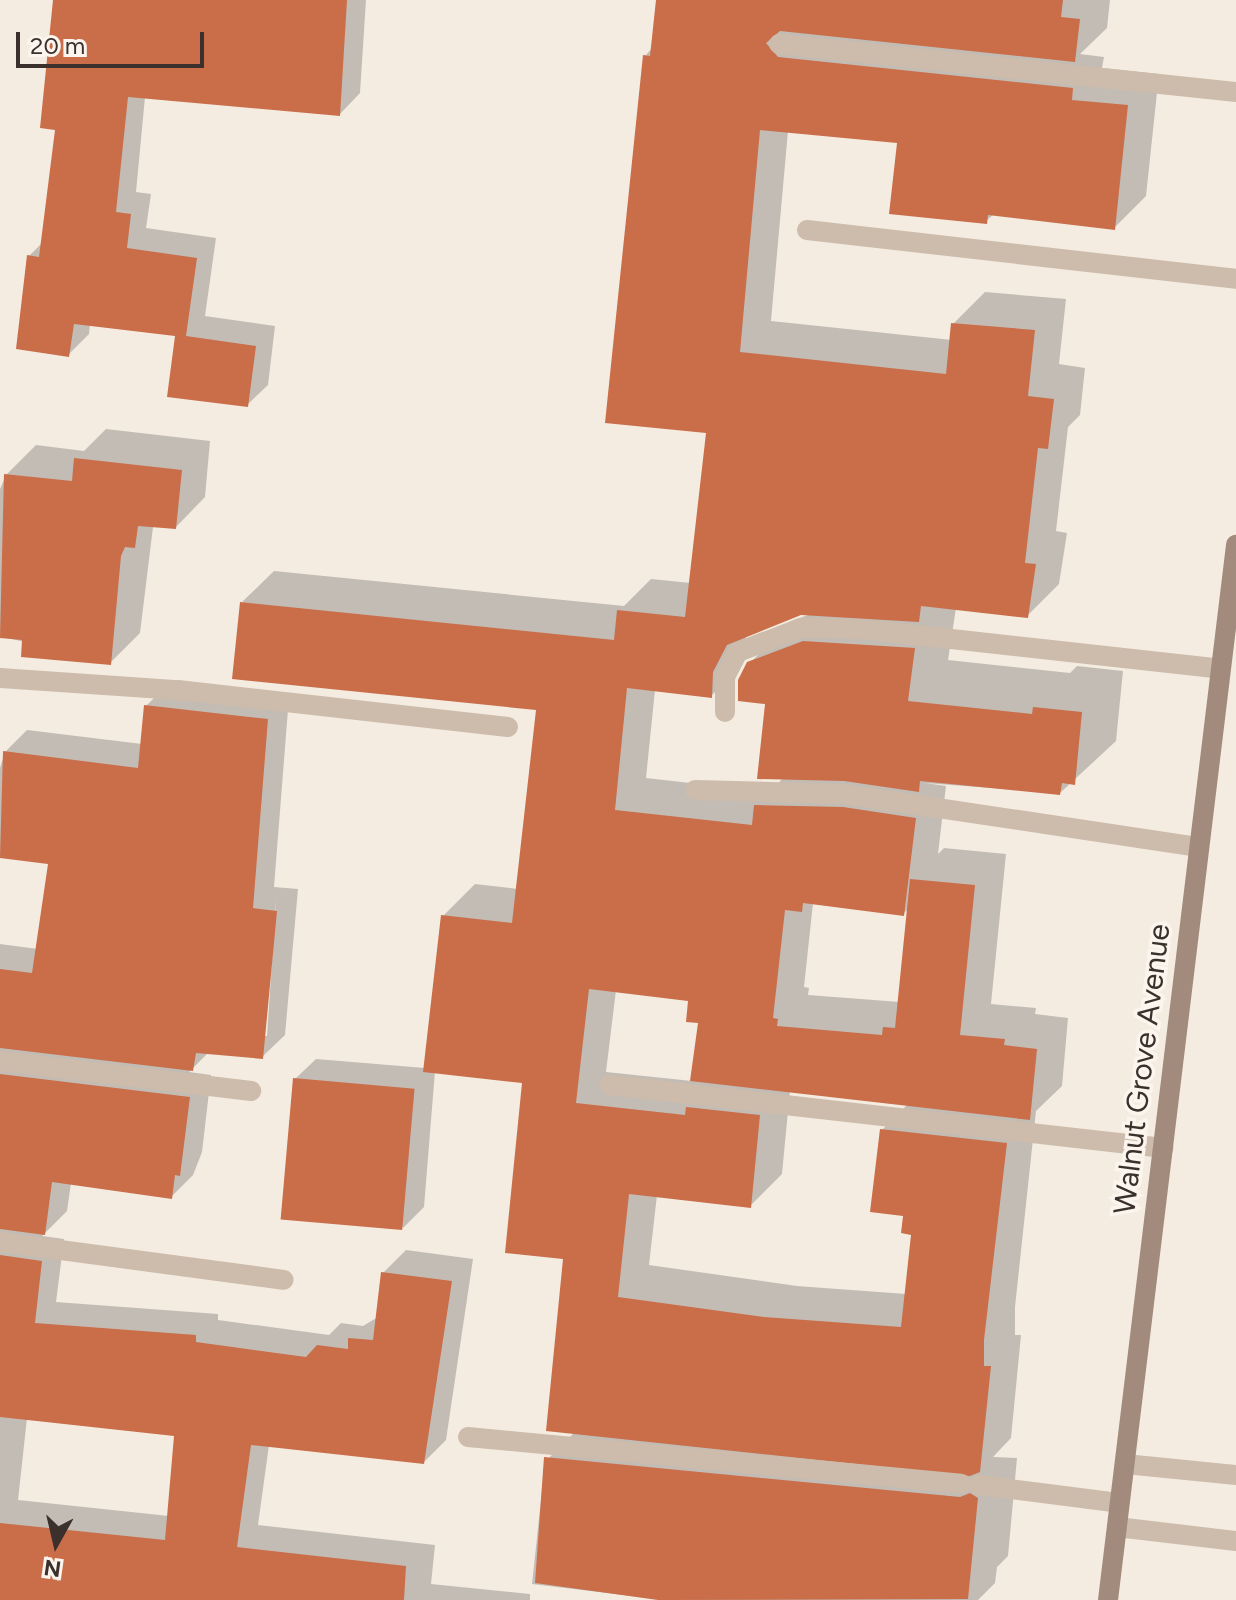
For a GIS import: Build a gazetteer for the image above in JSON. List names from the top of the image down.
{
  "streets": {
    "main road": ["Walnut Grove Avenue"]
  },
  "scale_bar": "20 m",
  "north": "bottom"
}
